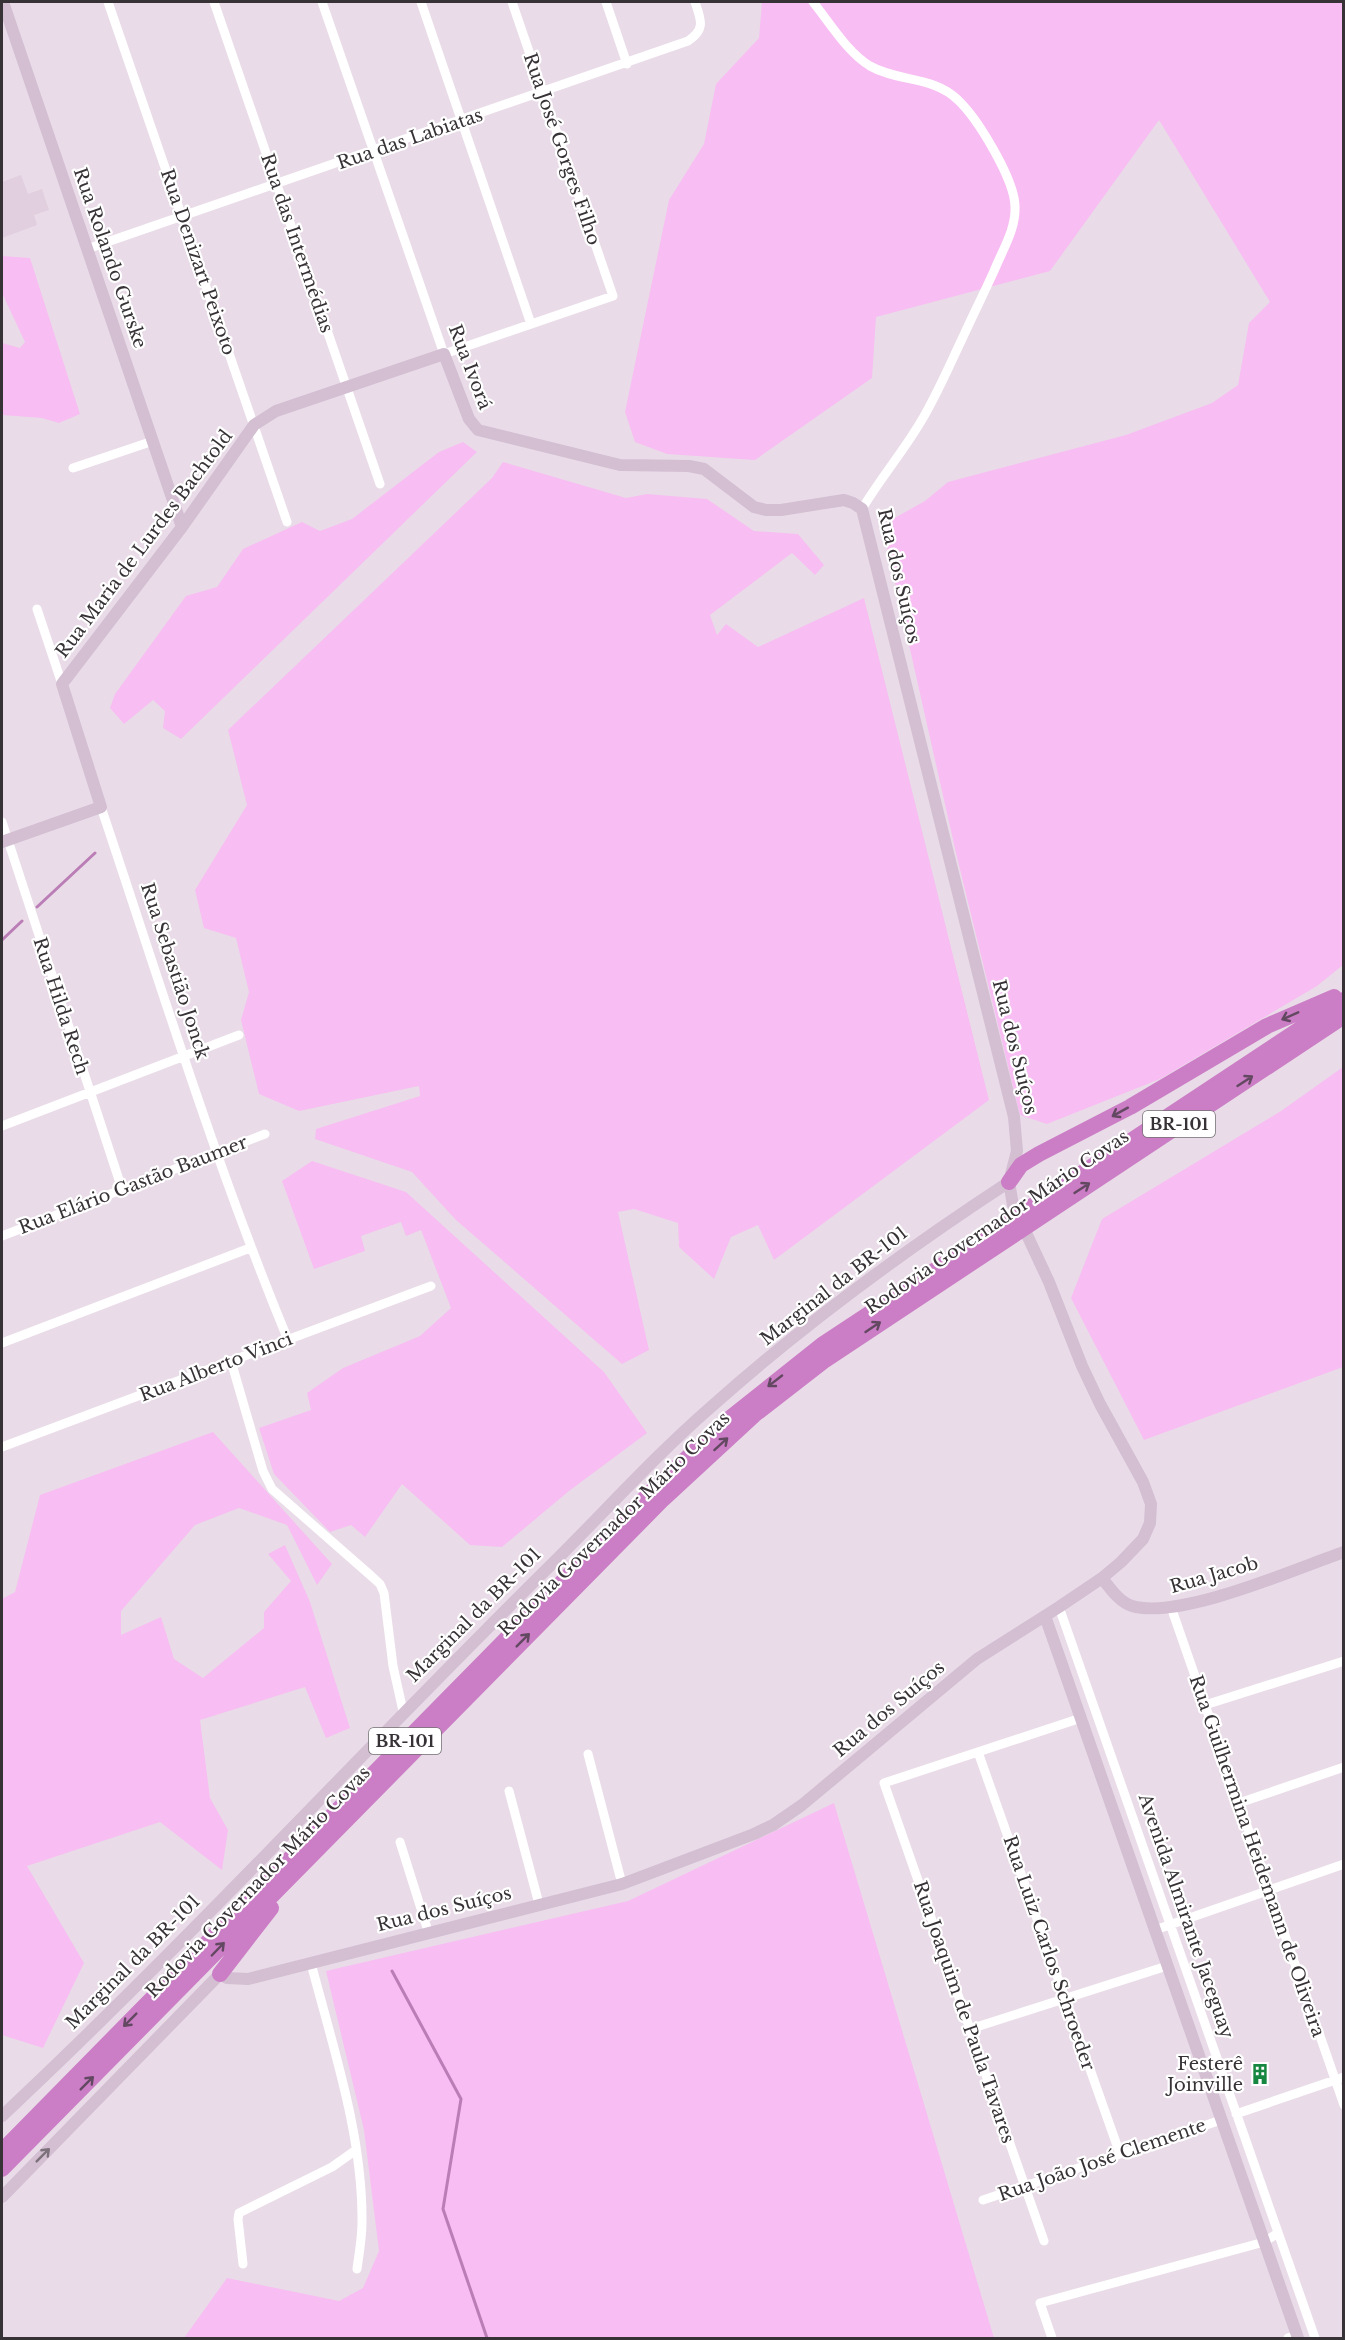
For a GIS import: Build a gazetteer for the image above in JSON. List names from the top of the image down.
{
  "streets": {
    "highway": ["BR-101", "Rodovia Governador Mário Covas"],
    "street": [
      "Rua das Labiatas",
      "Rua José Gorges Filho",
      "Rua das Intermédias",
      "Rua Rolando Gurske",
      "Rua Denizart Peixoto",
      "Rua Ivorá",
      "Rua Maria de Lurdes Bachtold",
      "Rua dos Suíços",
      "Rua Sebastião Jonck",
      "Rua Hilda Rech",
      "Rua Elário Gastão Baumer",
      "Marginal da BR-101",
      "Rua Alberto Vinci",
      "Rua Jacob",
      "Rua Guilhermina Heidemann de Oliveira",
      "Avenida Almirante Jaceguay",
      "Rua Luiz Carlos Schroeder",
      "Rua Joaquim de Paula Tavares",
      "Rua João José Clemente"
    ]
  },
  "crossings": [
    ["Rua das Labiatas", "Rua José Gorges Filho"],
    ["Rua das Labiatas", "Rua das Intermédias"],
    ["Rua das Labiatas", "Rua Rolando Gurske"],
    ["Rua das Labiatas", "Rua Denizart Peixoto"],
    ["Rua das Labiatas", "Rua Ivorá"],
    ["Rua Rolando Gurske", "Rua Maria de Lurdes Bachtold"],
    ["Rua Denizart Peixoto", "Rua Maria de Lurdes Bachtold"],
    ["Rua Ivorá", "Rua dos Suíços"],
    ["Rua Maria de Lurdes Bachtold", "Rua Sebastião Jonck"],
    ["Rua dos Suíços", "Marginal da BR-101"],
    ["Rua dos Suíços", "Rua Jacob"],
    ["Rua dos Suíços", "Avenida Almirante Jaceguay"],
    ["Rua Sebastião Jonck", "Rua Elário Gastão Baumer"],
    ["Rua Sebastião Jonck", "Rua Alberto Vinci"],
    ["Rua Hilda Rech", "Rua Elário Gastão Baumer"],
    ["Rua Jacob", "Rua Guilhermina Heidemann de Oliveira"],
    ["Avenida Almirante Jaceguay", "Rua João José Clemente"],
    ["Rua Luiz Carlos Schroeder", "Rua Joaquim de Paula Tavares"],
    ["Rua Luiz Carlos Schroeder", "Rua João José Clemente"],
    ["Rua Joaquim de Paula Tavares", "Rua João José Clemente"]
  ],
  "places": {
    "building": ["Festerê Joinville"]
  }
}
